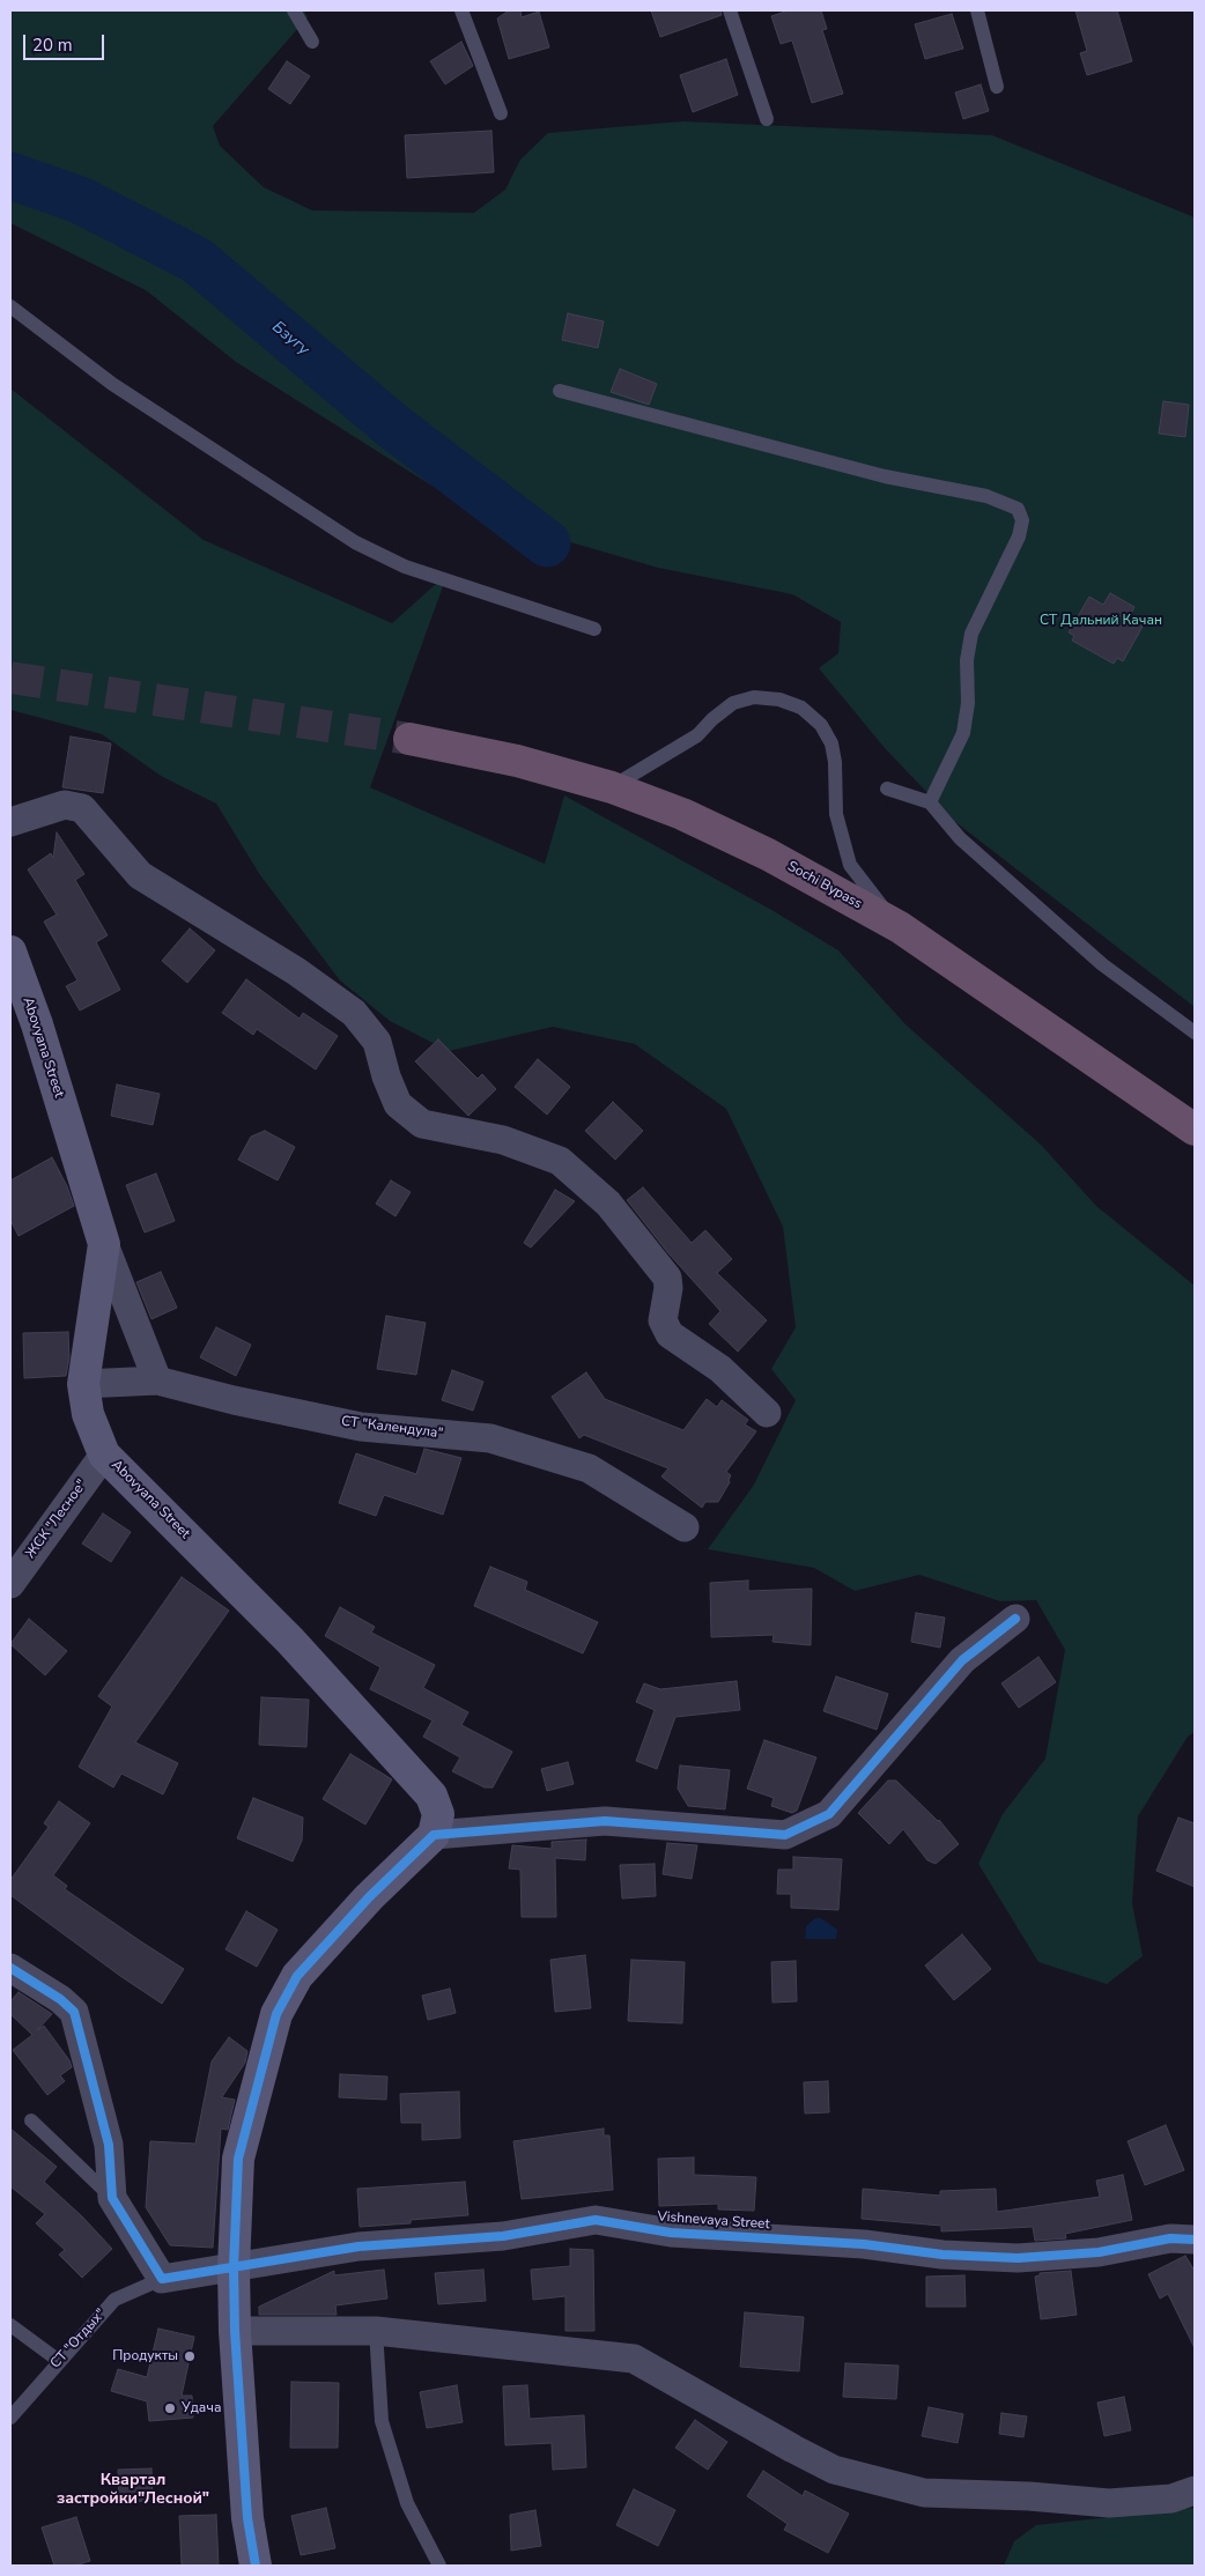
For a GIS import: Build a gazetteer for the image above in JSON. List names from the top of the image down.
{
  "streets": {
    "highway": ["Sochi Bypass"],
    "street": [
      "Abovyana Street",
      "СТ \"Календула\"",
      "ЖСК \"Лесное\"",
      "Vishnevaya Street"
    ],
    "lane": ["СТ \"Отдых\""]
  },
  "crossings": [
    ["Abovyana Street", "СТ \"Календула\""],
    ["Abovyana Street", "ЖСК \"Лесное\""],
    ["Vishnevaya Street", "СТ \"Отдых\""]
  ],
  "districts": ["Квартал застройки\"Лесной\""],
  "water": ["Бзугу"],
  "parks": ["СТ Дальний Качан"],
  "places": ["Продукты", "Удача"],
  "scale_bar": "20 m"
}
